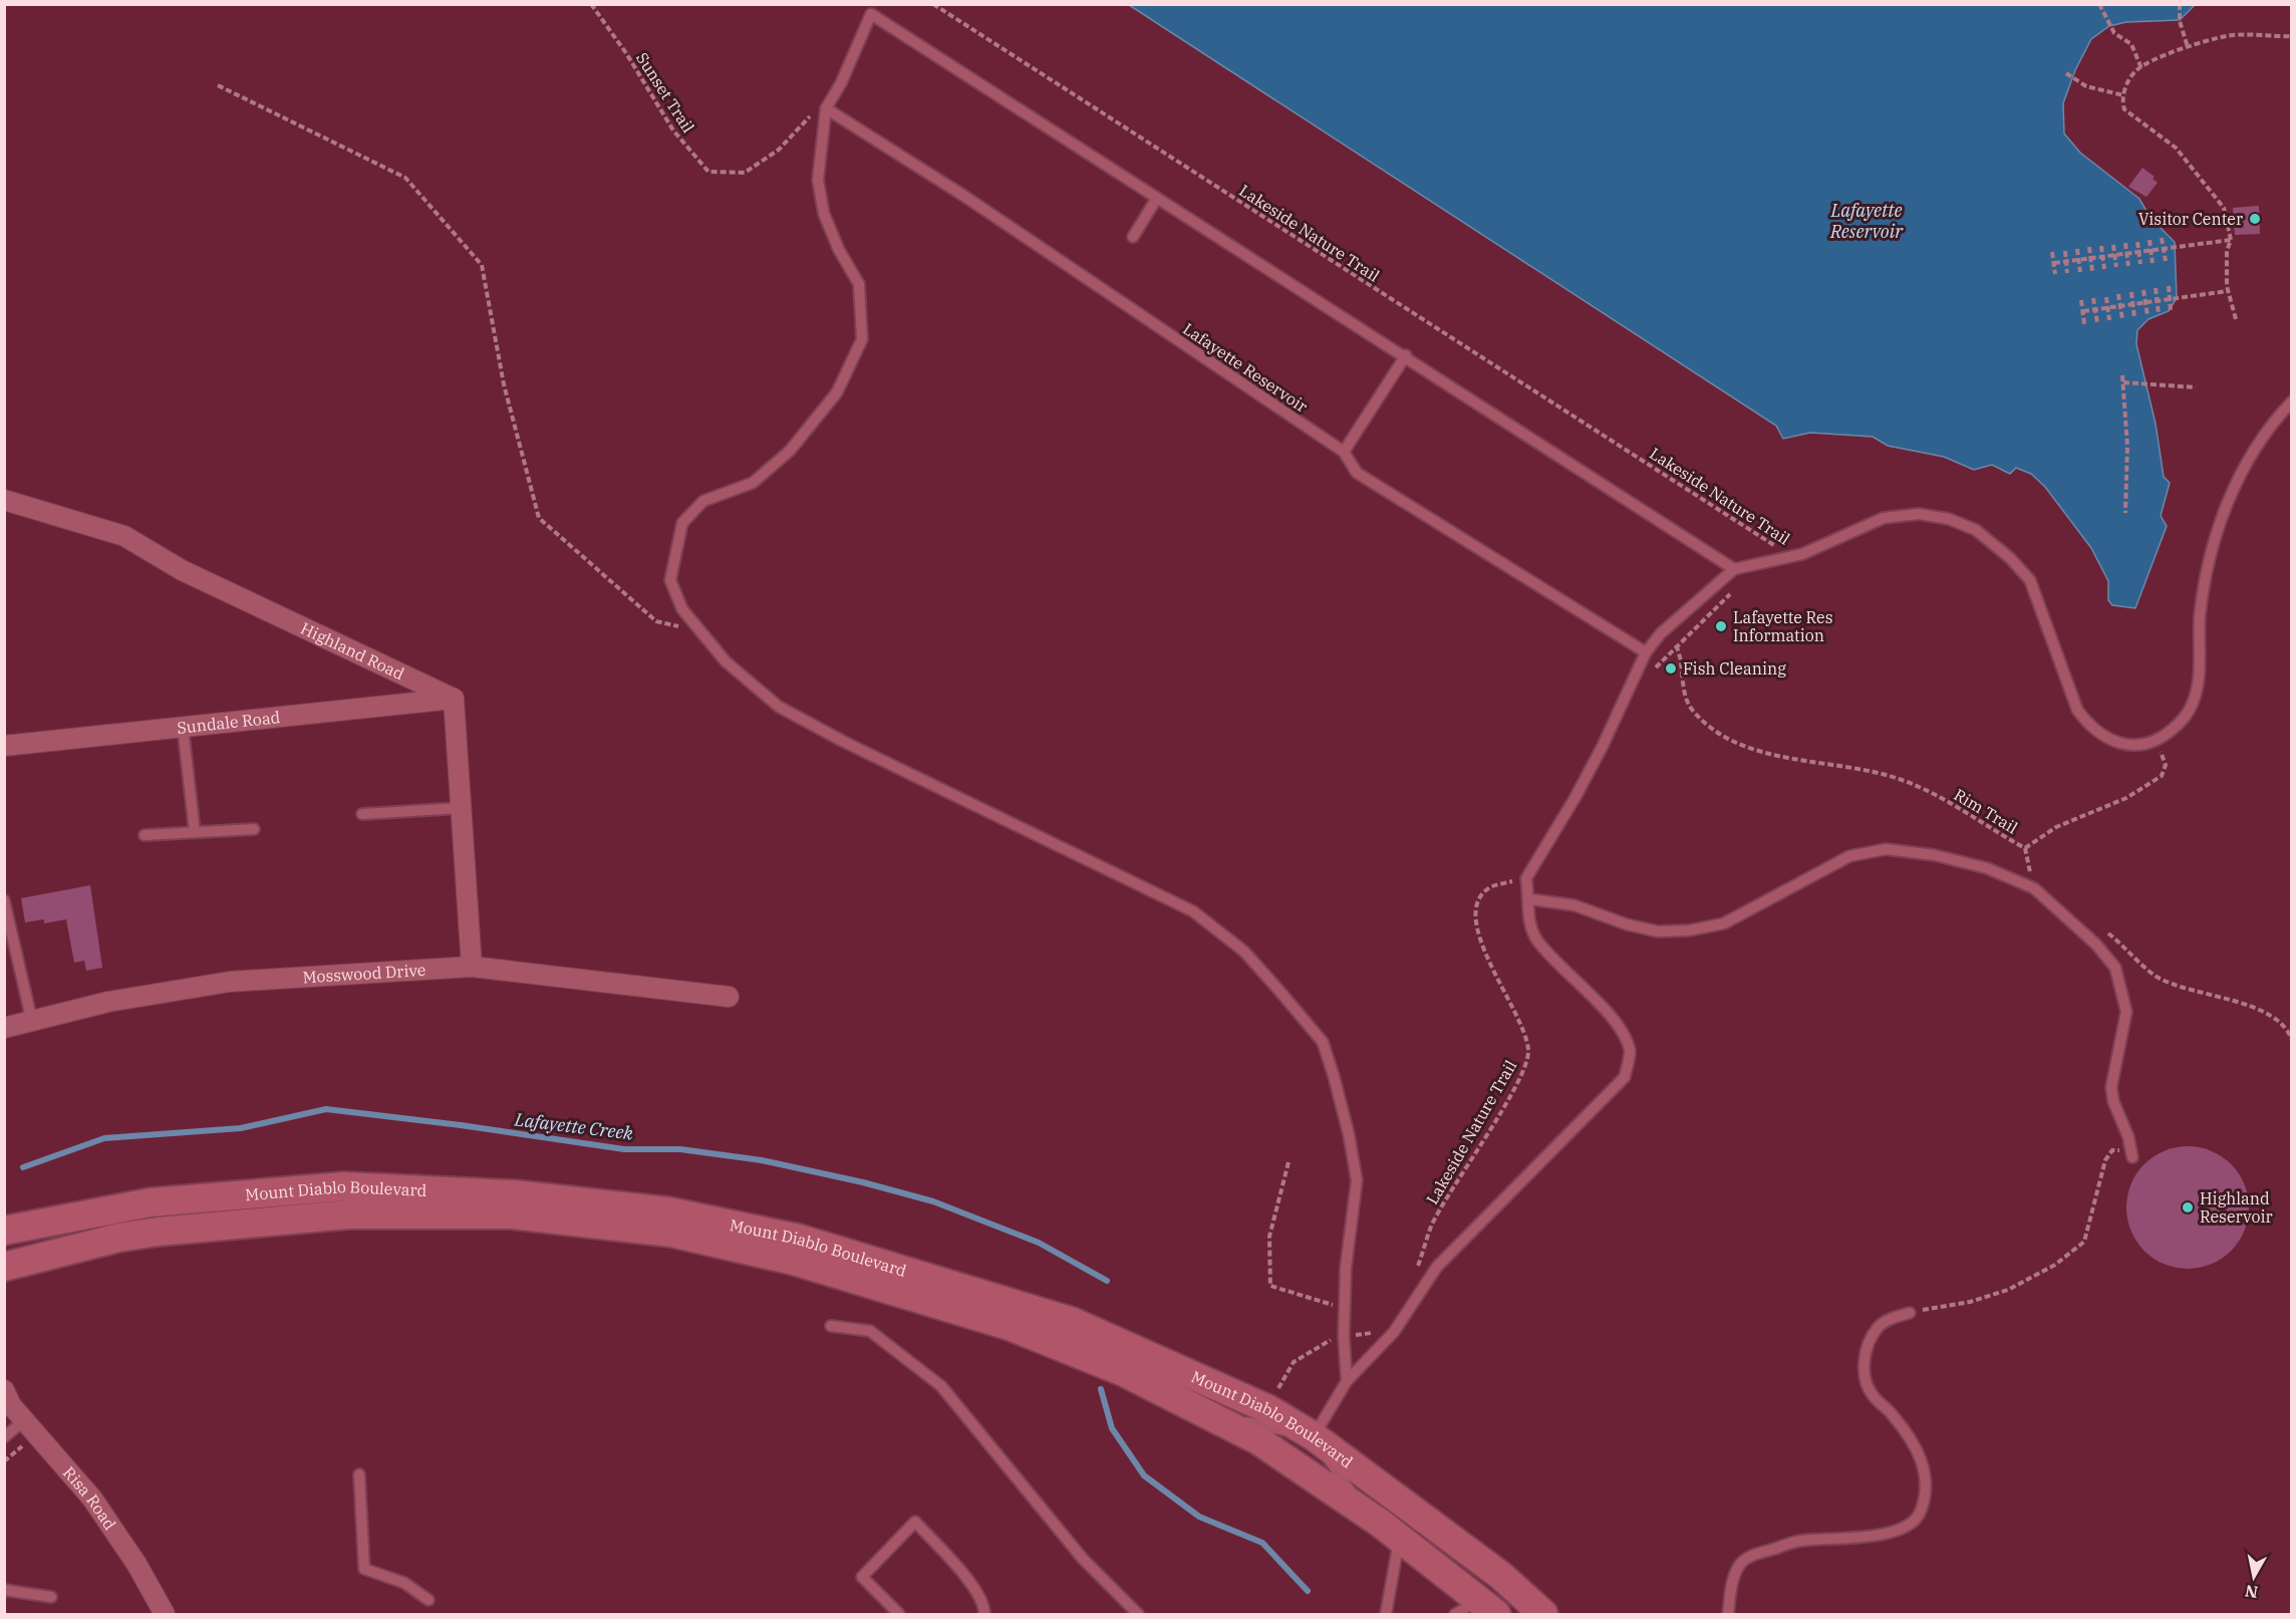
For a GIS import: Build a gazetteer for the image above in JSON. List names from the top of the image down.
{
  "streets": {
    "main road": ["Mount Diablo Boulevard"],
    "street": [
      "Highland Road",
      "Sundale Road",
      "Mosswood Drive",
      "Risa Road"
    ],
    "lane": ["Lafayette Reservoir"],
    "path": ["Sunset Trail", "Lakeside Nature Trail", "Rim Trail"]
  },
  "crossings": [
    ["Highland Road", "Sundale Road"]
  ],
  "water": ["Lafayette Reservoir", "Lafayette Creek"],
  "places": [
    "Visitor Center",
    "Lafayette Res Information",
    "Fish Cleaning",
    "Highland Reservoir"
  ],
  "north": "bottom"
}
